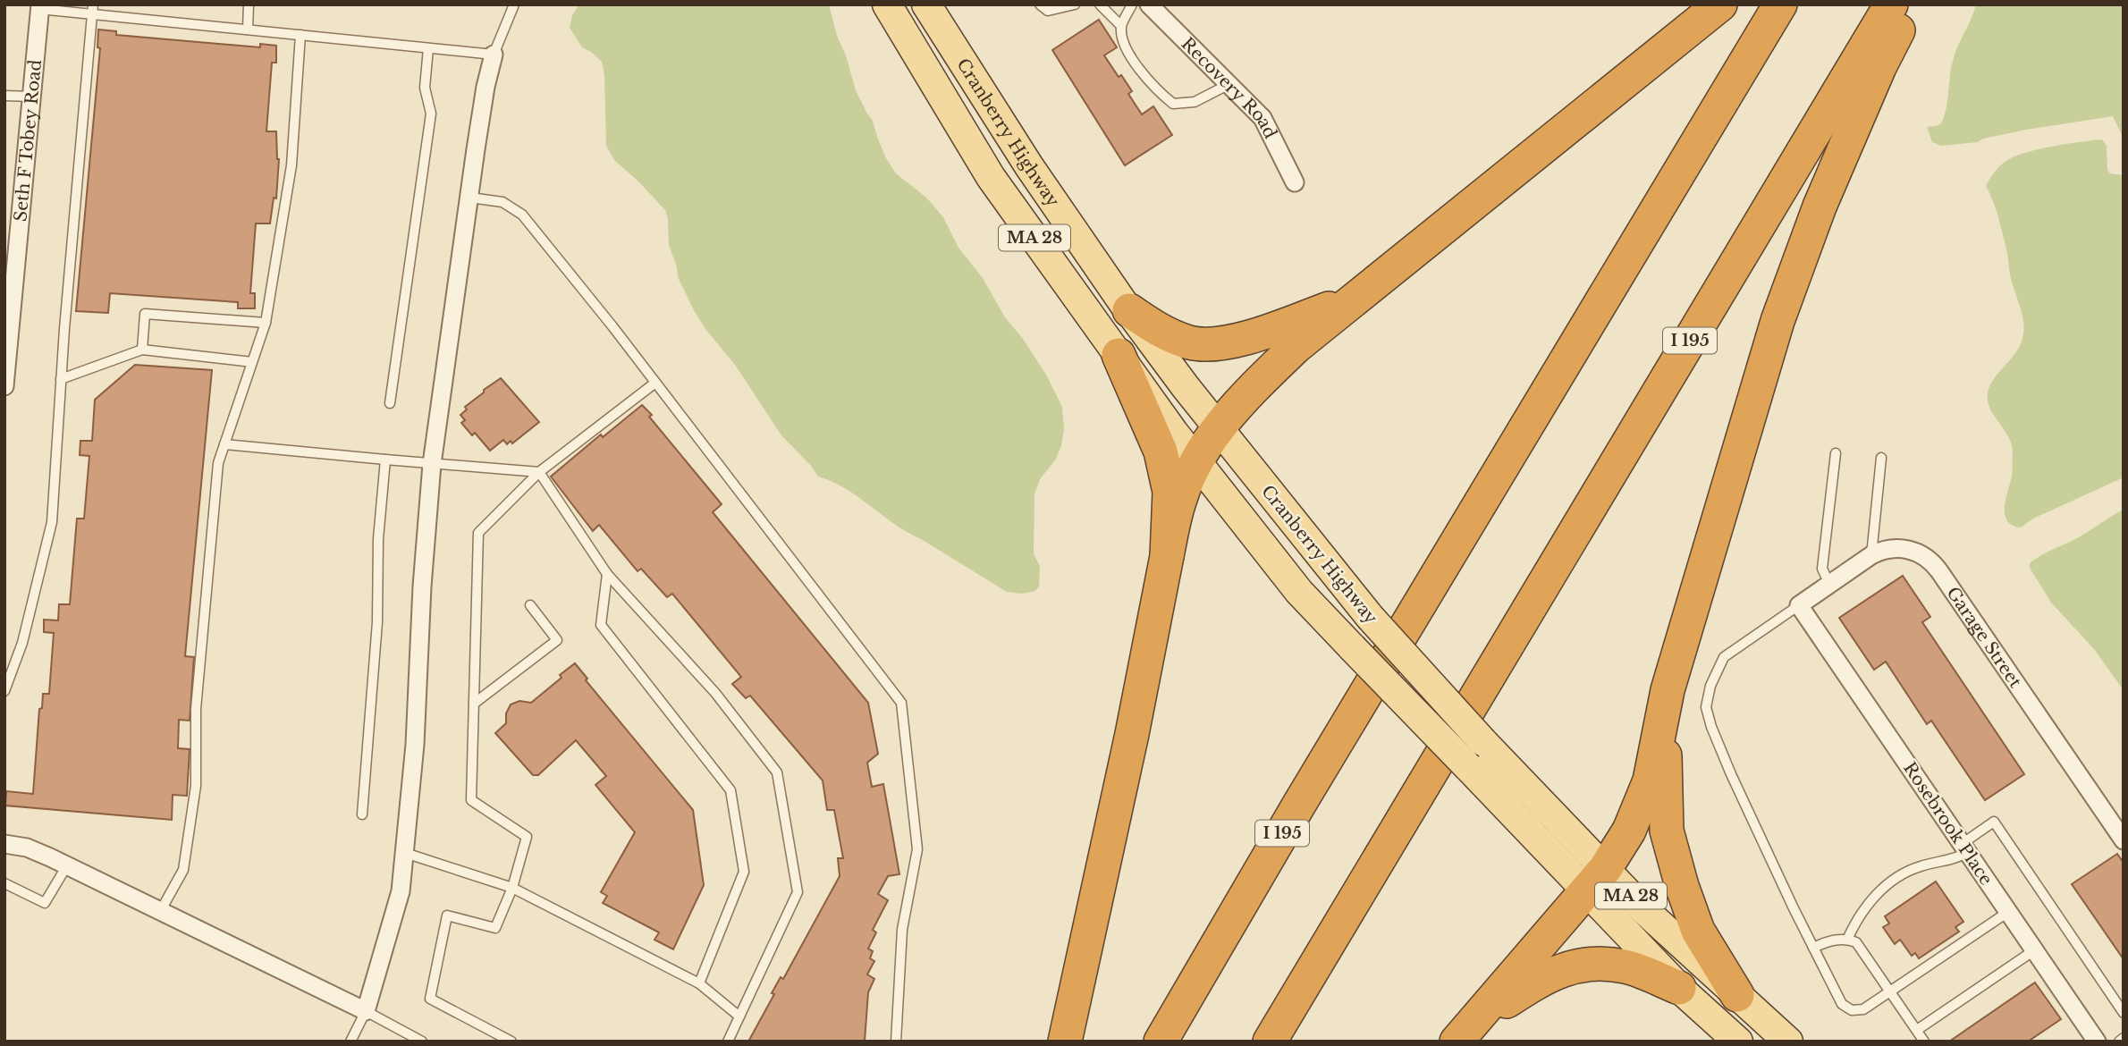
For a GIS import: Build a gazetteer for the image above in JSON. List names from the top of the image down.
{
  "streets": {
    "highway": ["I 195"],
    "main road": ["Cranberry Highway", "MA 28"],
    "street": [
      "Recovery Road",
      "Seth F Tobey Road",
      "Garage Street",
      "Rosebrook Place"
    ]
  },
  "crossings": [
    ["Garage Street", "Rosebrook Place"]
  ]
}
